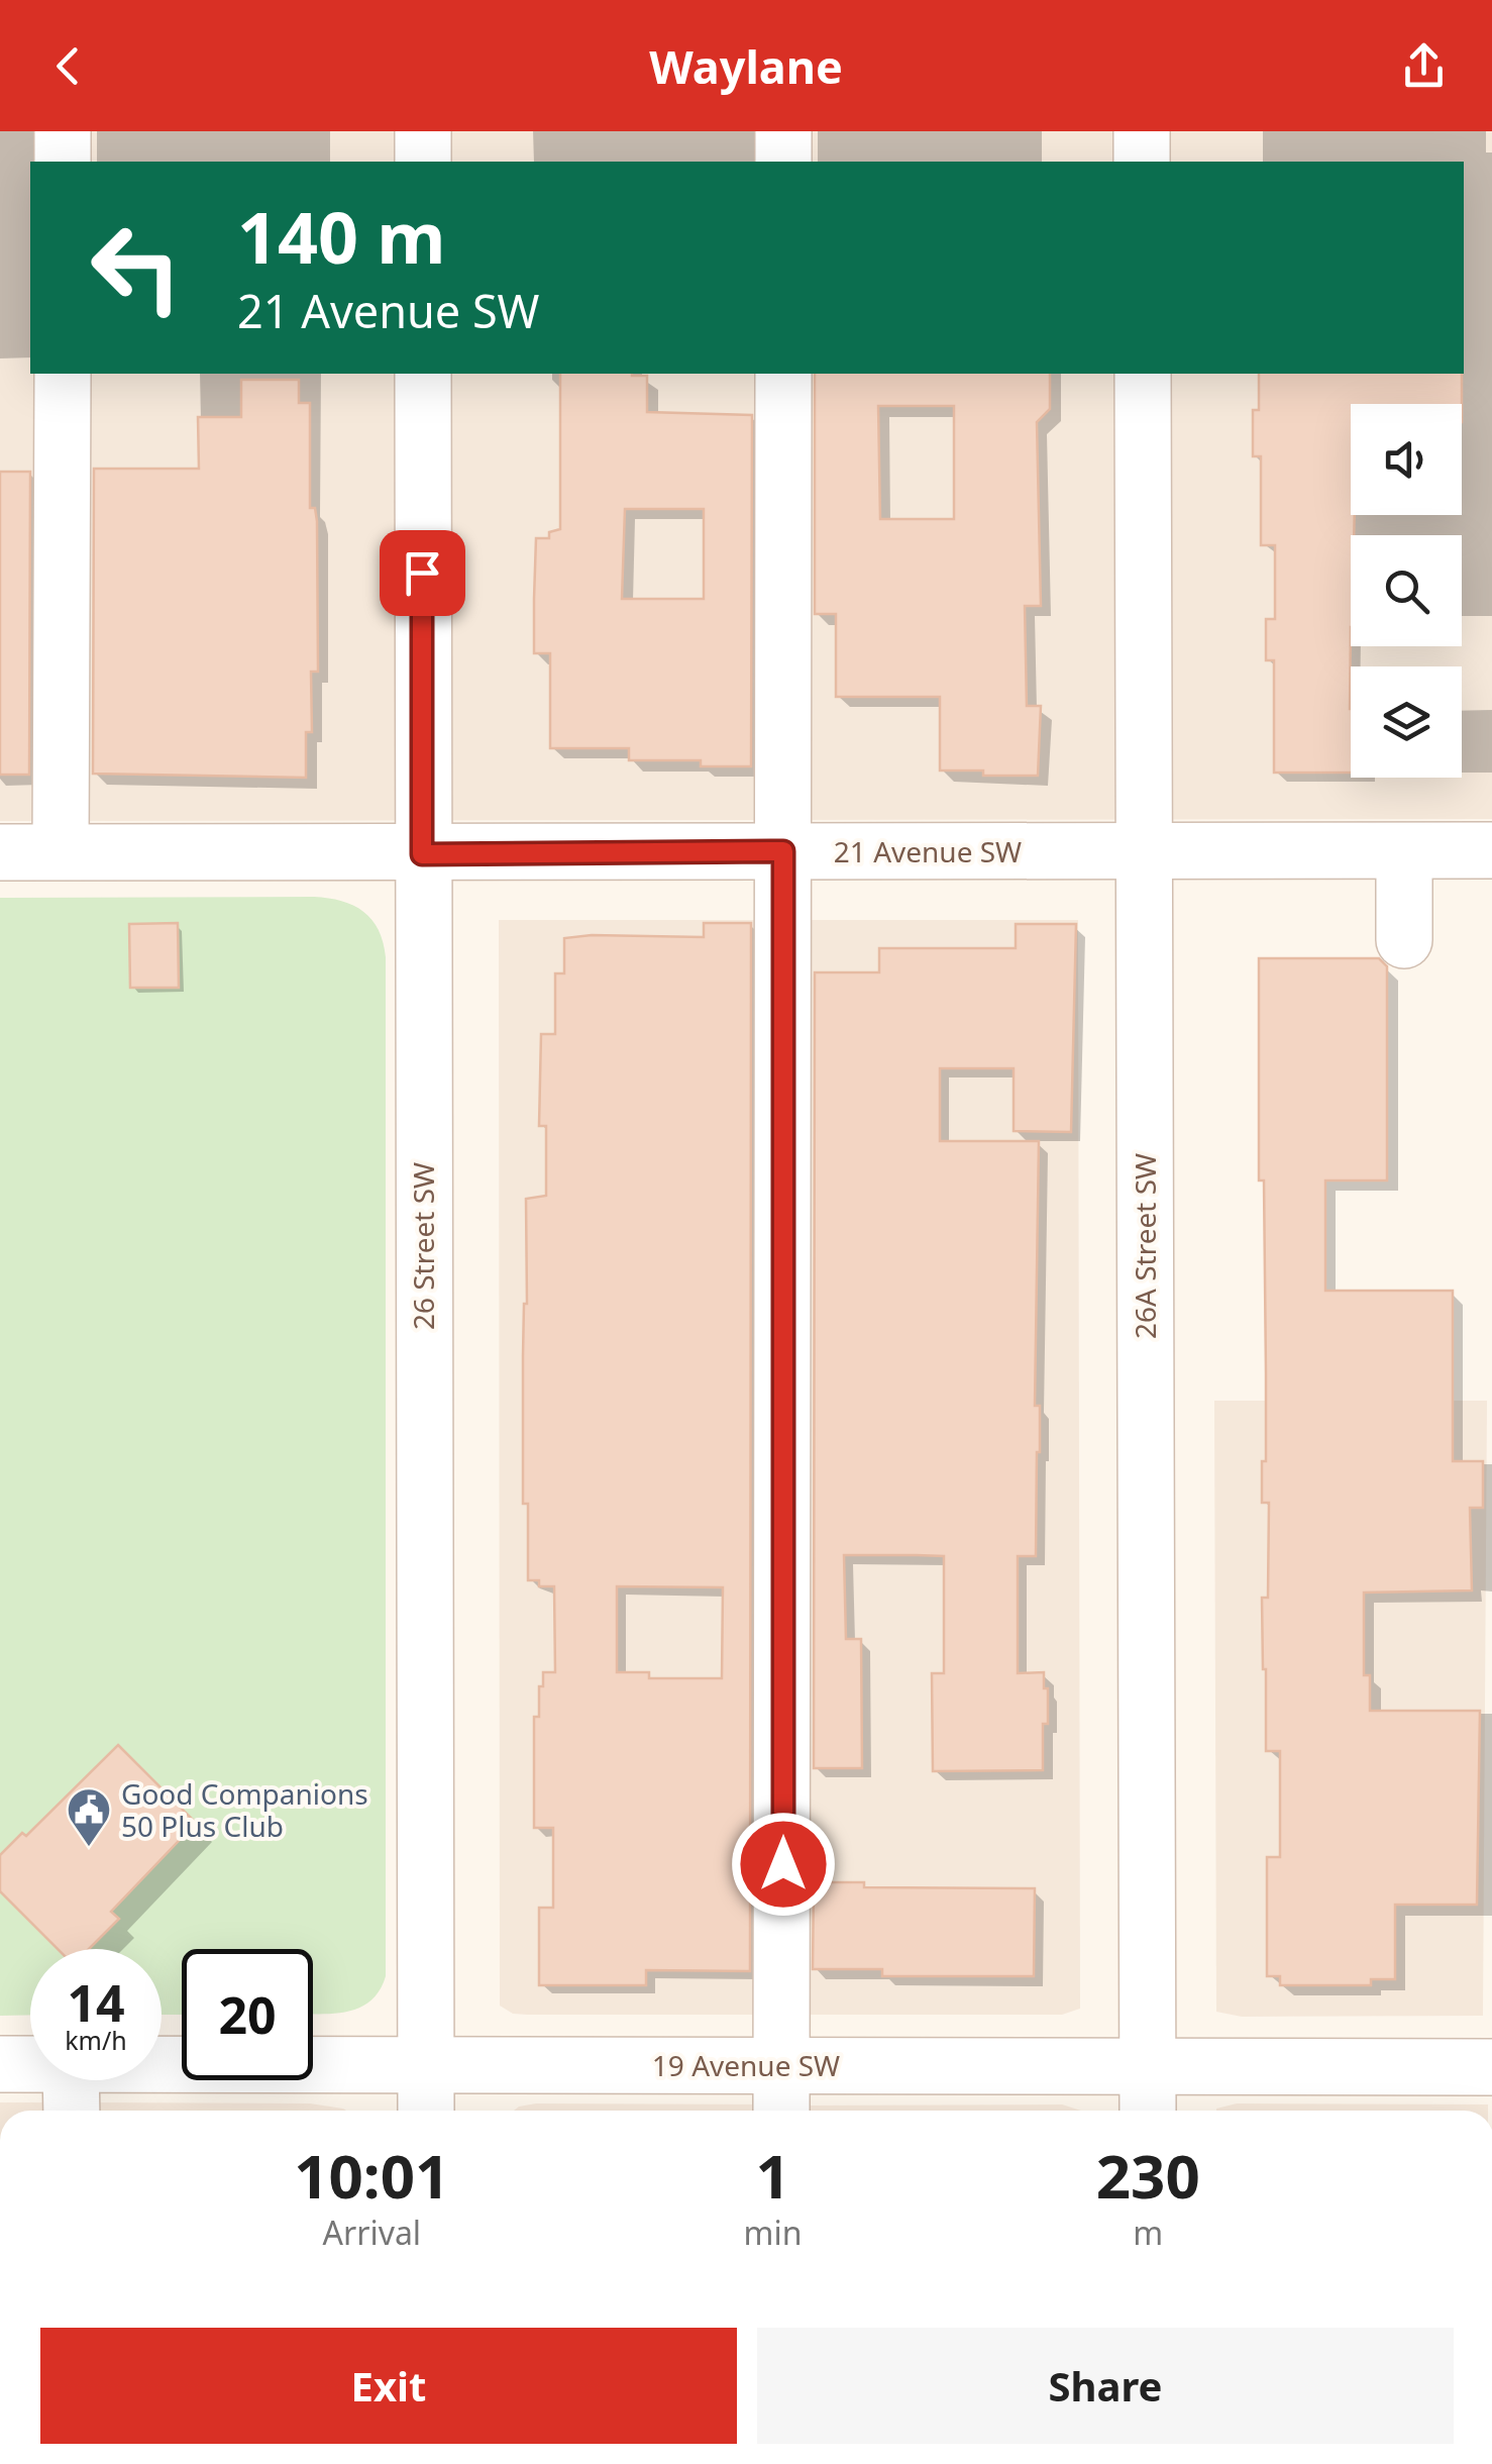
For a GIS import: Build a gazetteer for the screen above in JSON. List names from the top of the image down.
{
  "streets": {
    "street": [
      "21 Avenue SW",
      "26 Street SW",
      "26A Street SW",
      "19 Avenue SW"
    ]
  },
  "crossings": [
    ["21 Avenue SW", "26 Street SW"],
    ["21 Avenue SW", "26A Street SW"],
    ["26 Street SW", "19 Avenue SW"],
    ["26A Street SW", "19 Avenue SW"]
  ],
  "places": {
    "public building": ["Good Companions 50 Plus Club"]
  },
  "page": {
    "header": "Waylane",
    "turn": ["140 m", "21 Avenue SW"],
    "speed": "14 km/h",
    "limit": "20",
    "eta": [
      "10:01",
      "Arrival",
      "1",
      "min",
      "230",
      "m"
    ],
    "buttons": ["Exit", "Share"]
  }
}
